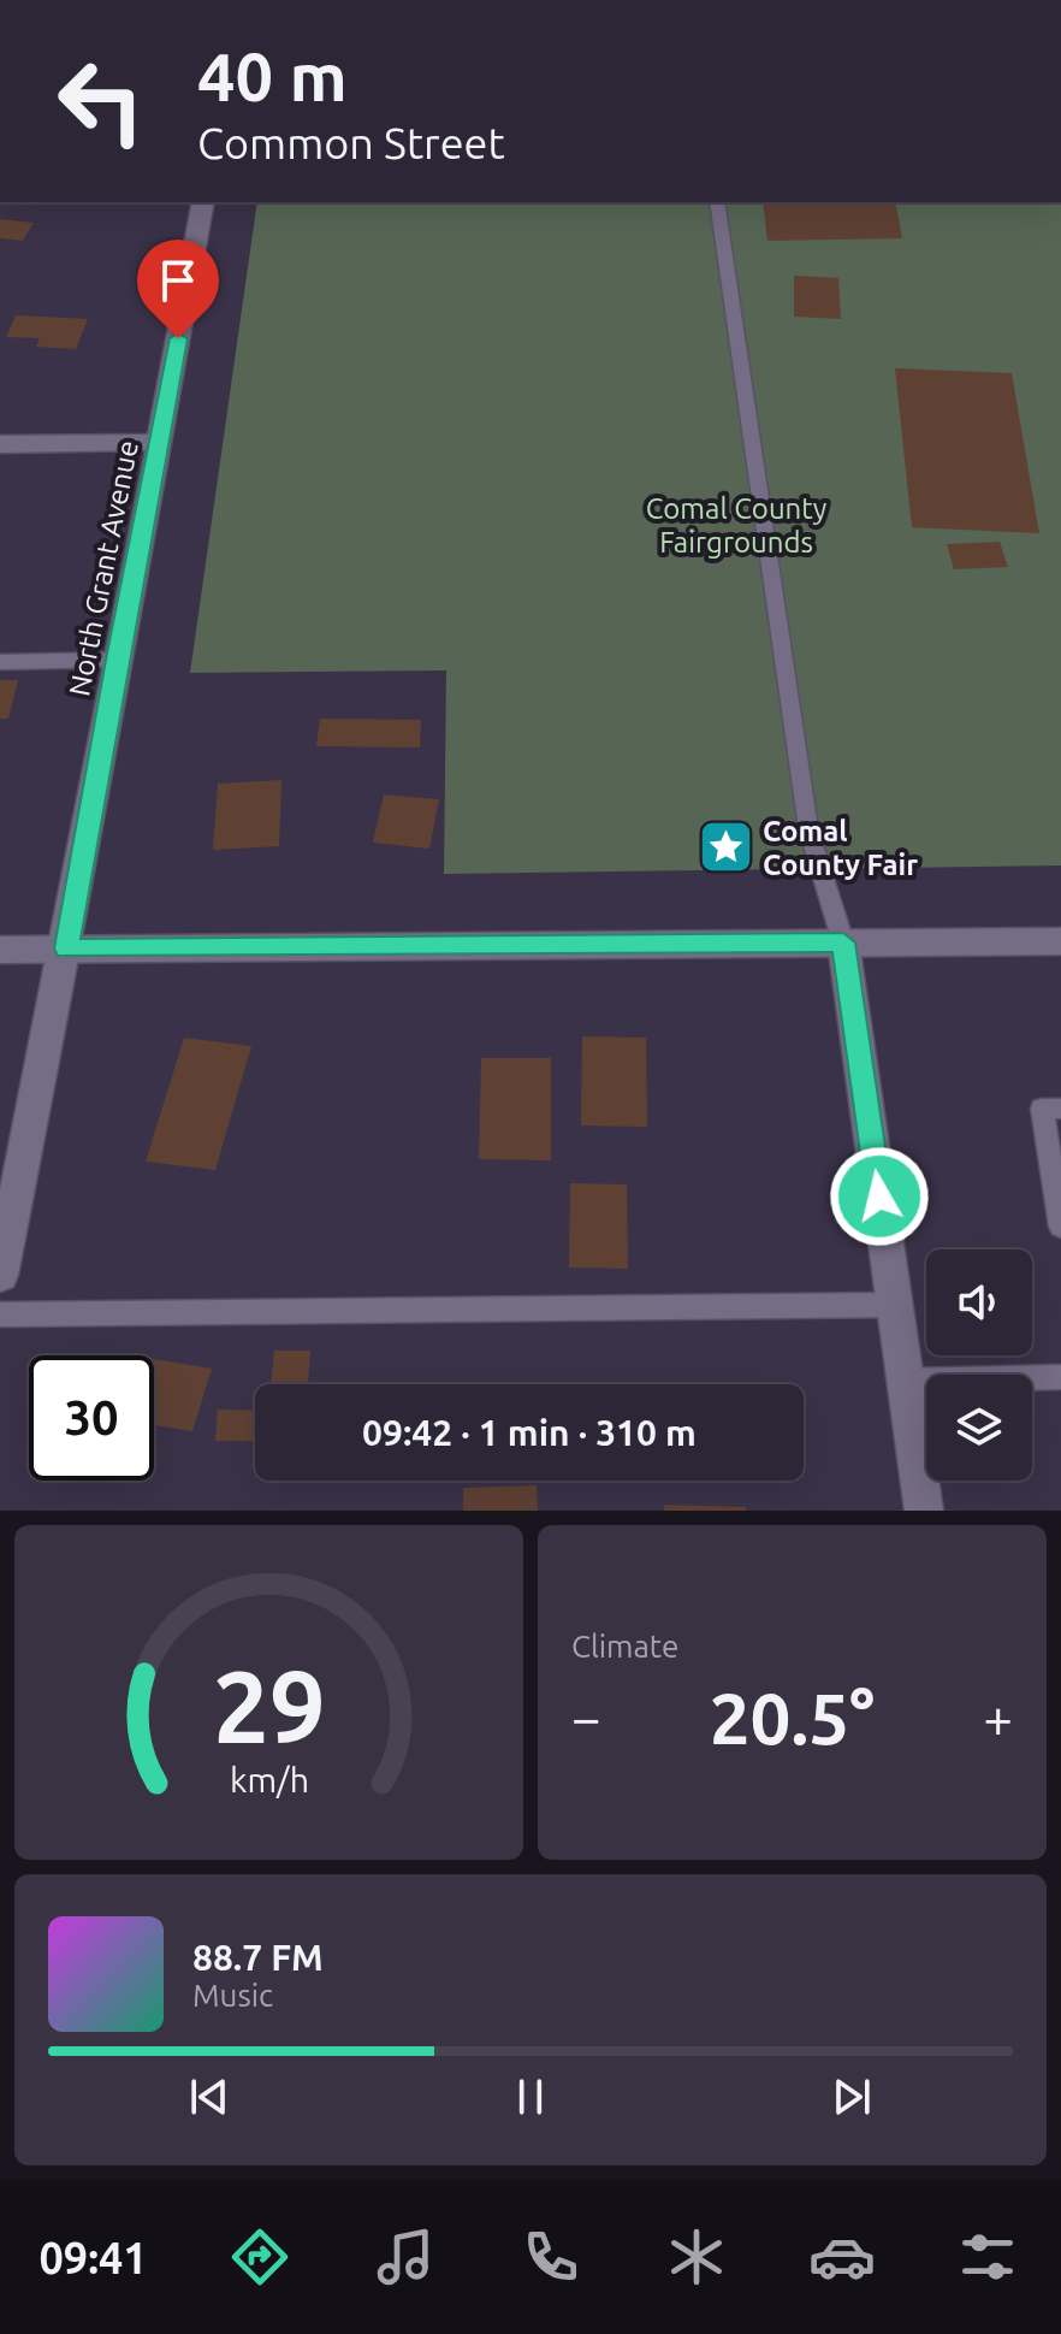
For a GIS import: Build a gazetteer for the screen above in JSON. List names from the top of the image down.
{
  "streets": {
    "street": ["North Grant Avenue"]
  },
  "parks": ["Comal County Fairgrounds"],
  "places": {
    "place": ["Comal County Fair"]
  },
  "page": {
    "turn": ["40 m", "Common Street"],
    "limit": "30",
    "trip": "09:42 · 1 min · 310 m",
    "tile": "Climate",
    "heat": ["−", "20.5°", "+"],
    "song": ["88.7 FM", "Music"],
    "tabs": "09:41",
    "gauge": ["29", "km/h"]
  }
}
